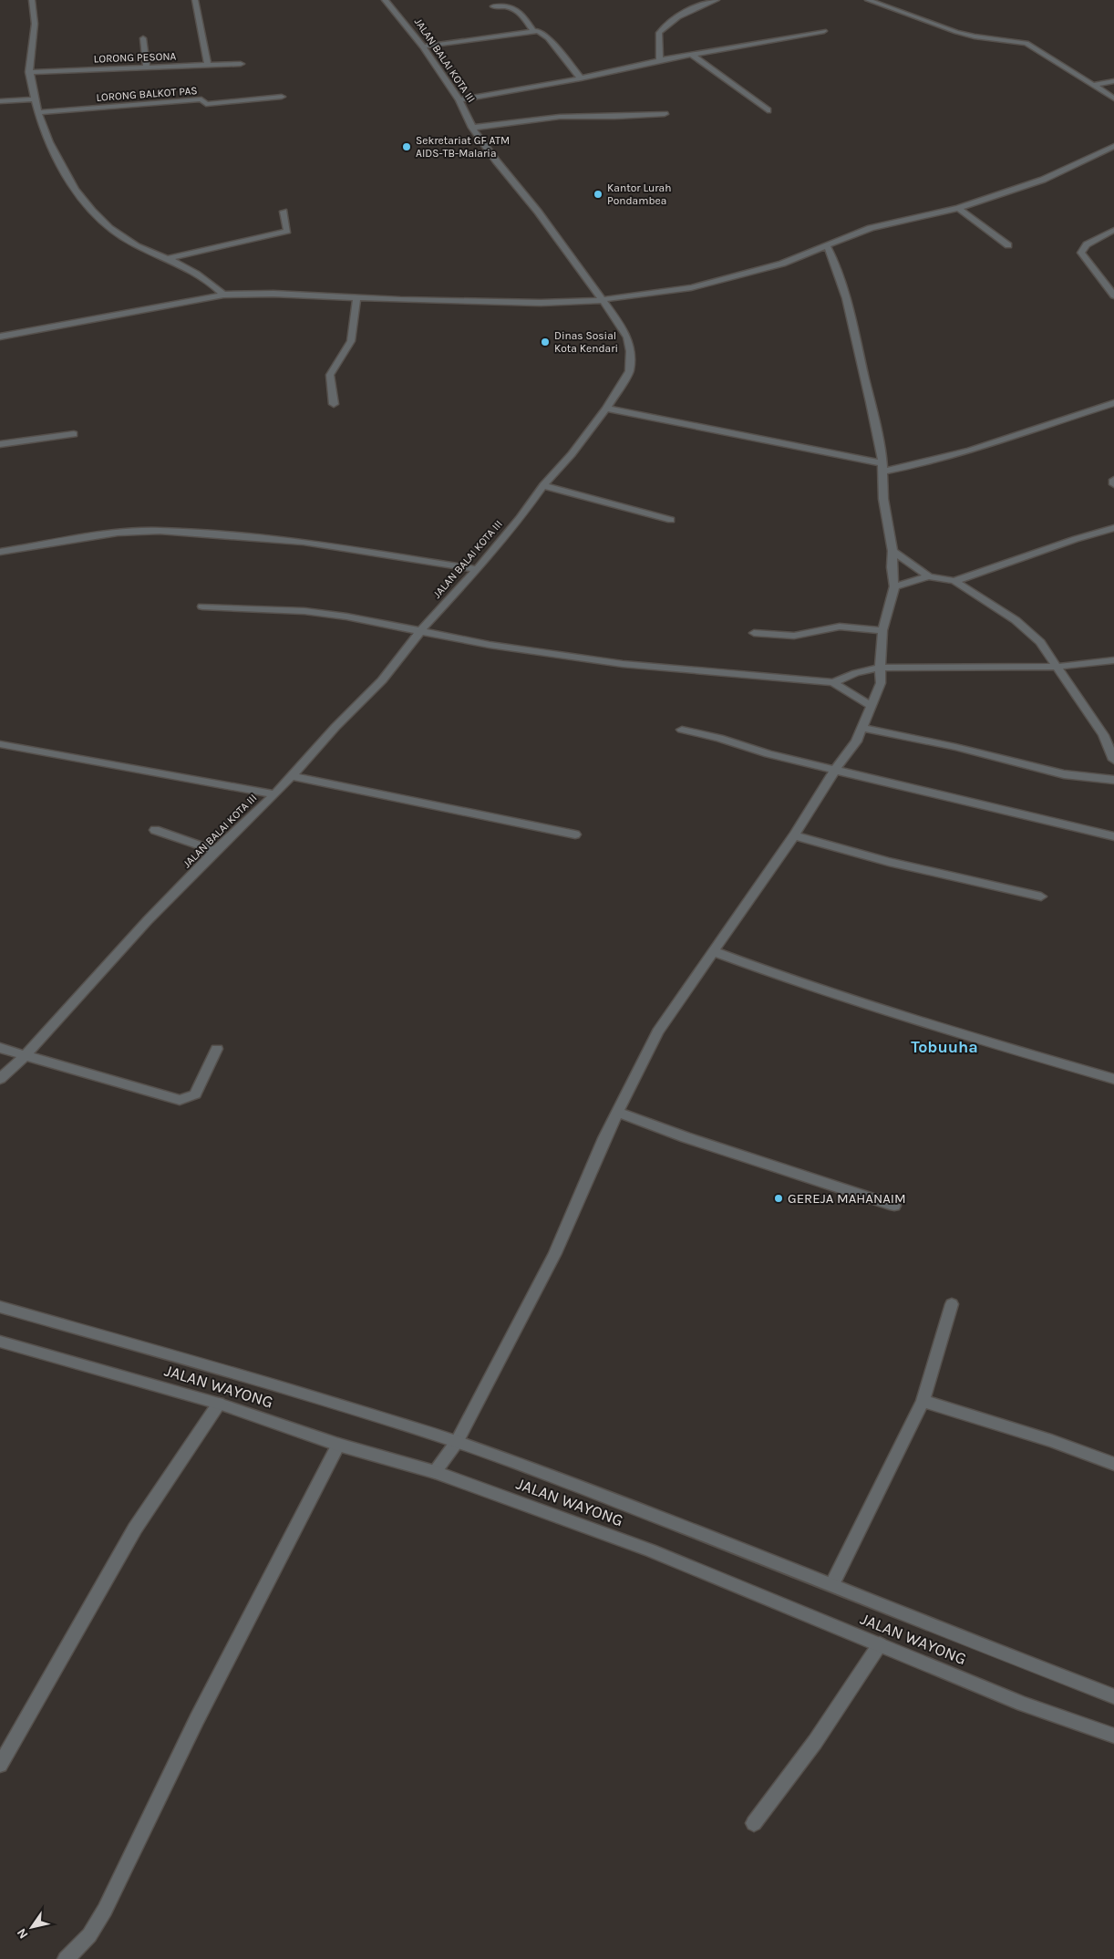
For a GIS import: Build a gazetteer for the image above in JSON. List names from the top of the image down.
{
  "streets": {
    "street": [
      "LORONG PESONA",
      "JALAN BALAI KOTA III",
      "LORONG BALKOT PAS",
      "JALAN WAYONG"
    ]
  },
  "districts": ["Tobuuha"],
  "places": [
    "Sekretariat GF ATM AIDS-TB-Malaria",
    "Kantor Lurah Pondambea",
    "Dinas Sosial Kota Kendari",
    "GEREJA MAHANAIM"
  ],
  "north": "bottom left"
}
